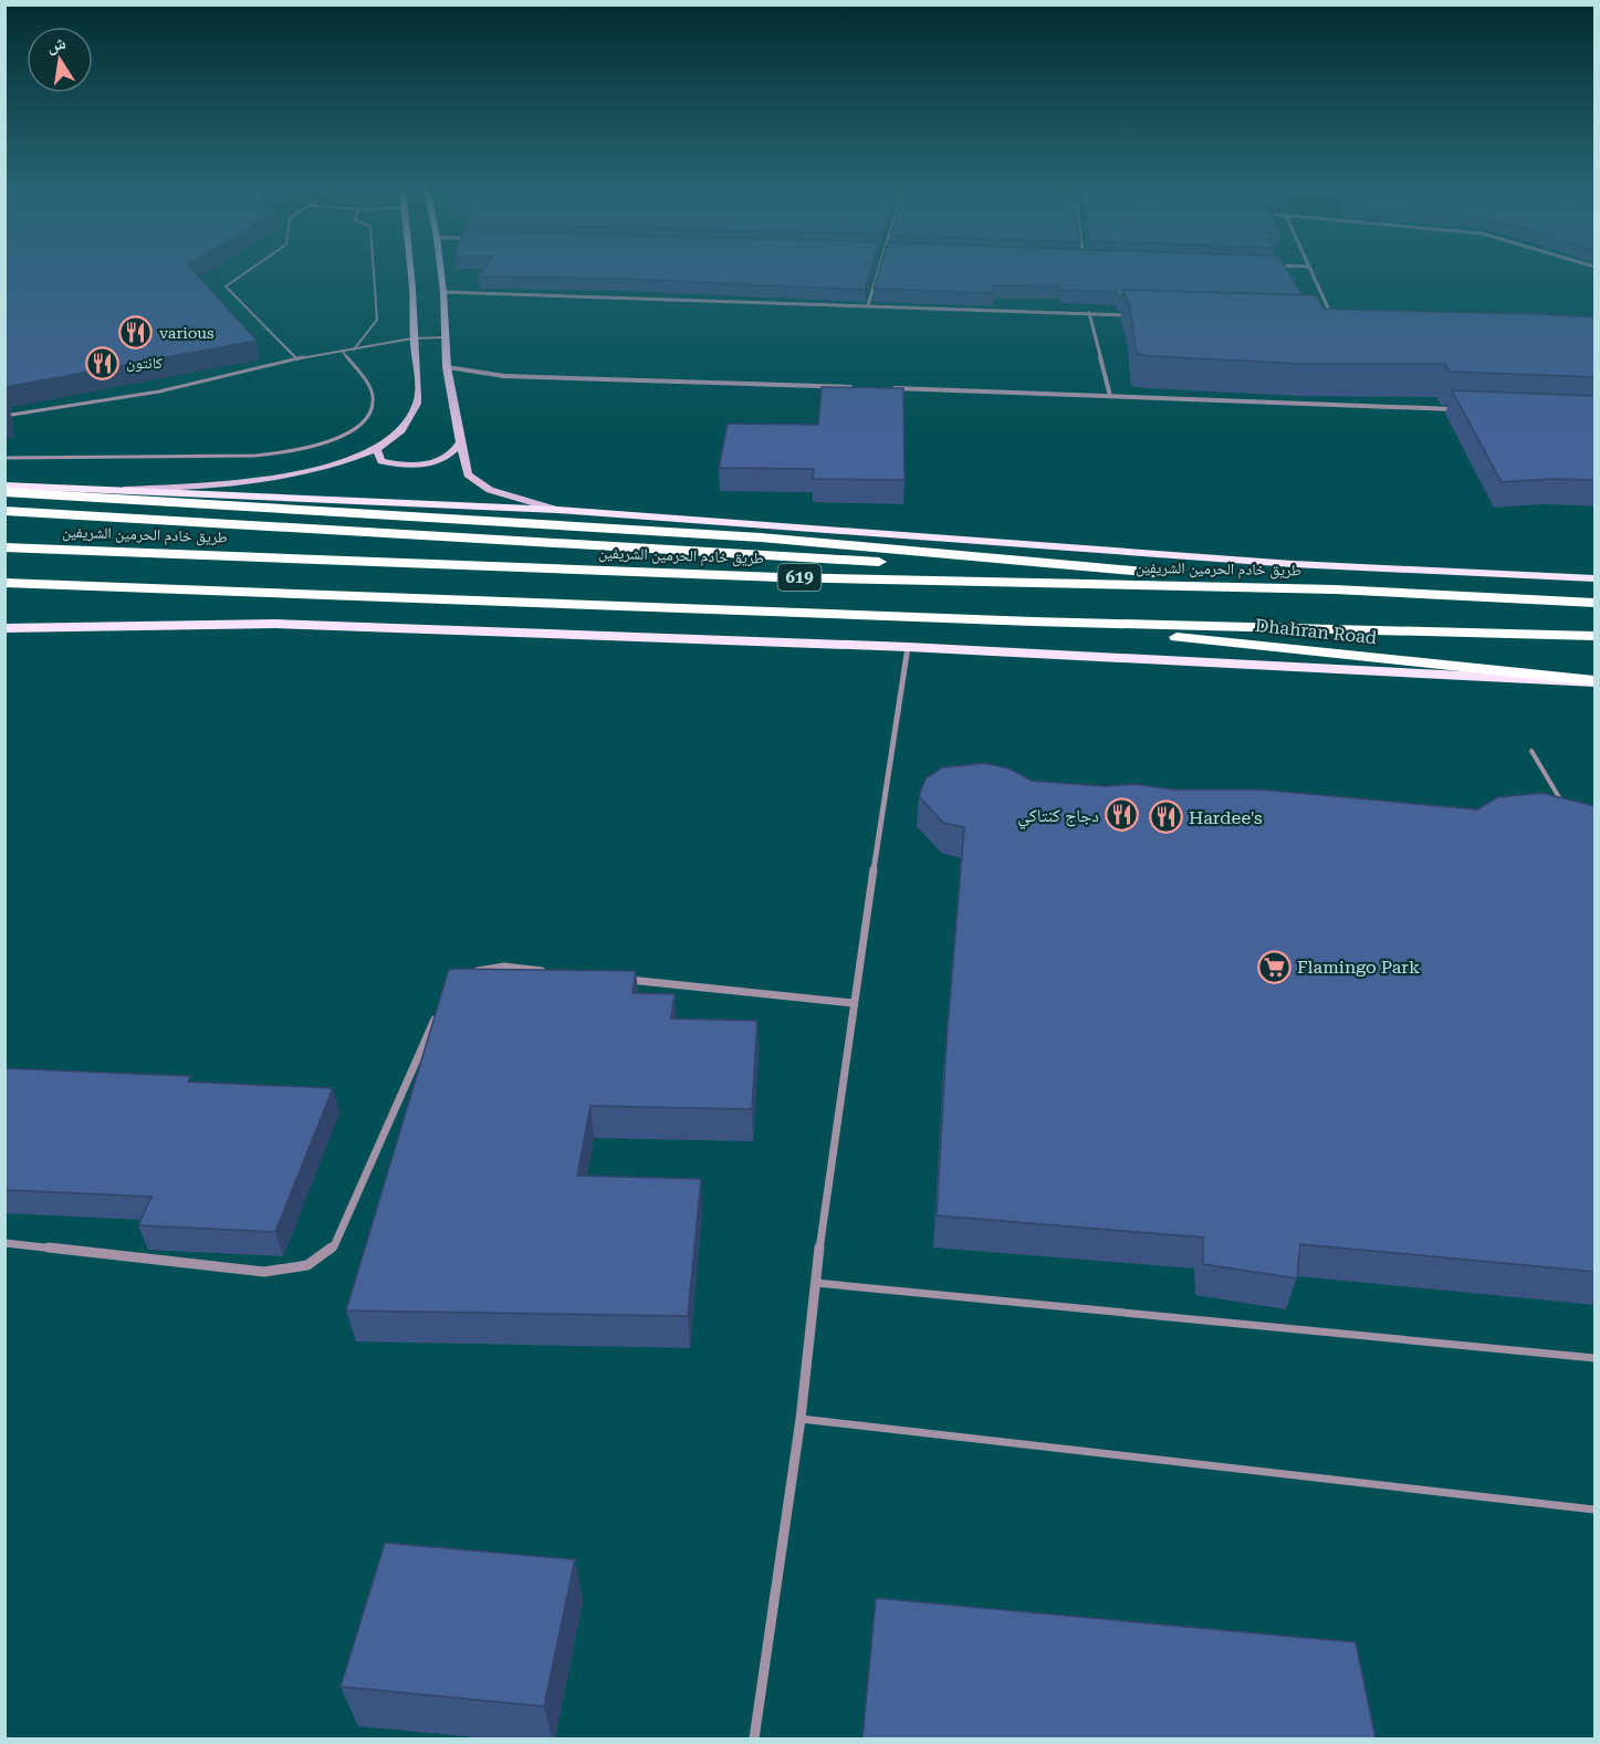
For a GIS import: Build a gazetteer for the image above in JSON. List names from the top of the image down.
{
  "streets": {
    "highway": ["طريق خادم الحرمين الشريفين", "619", "Dhahran Road"]
  },
  "crossings": [
    ["619", "Dhahran Road"]
  ],
  "places": {
    "restaurant": [
      "various",
      "كانتون",
      "دجاج كنتاكي",
      "Hardee's"
    ],
    "supermarket": ["Flamingo Park"]
  },
  "north": "top"
}
